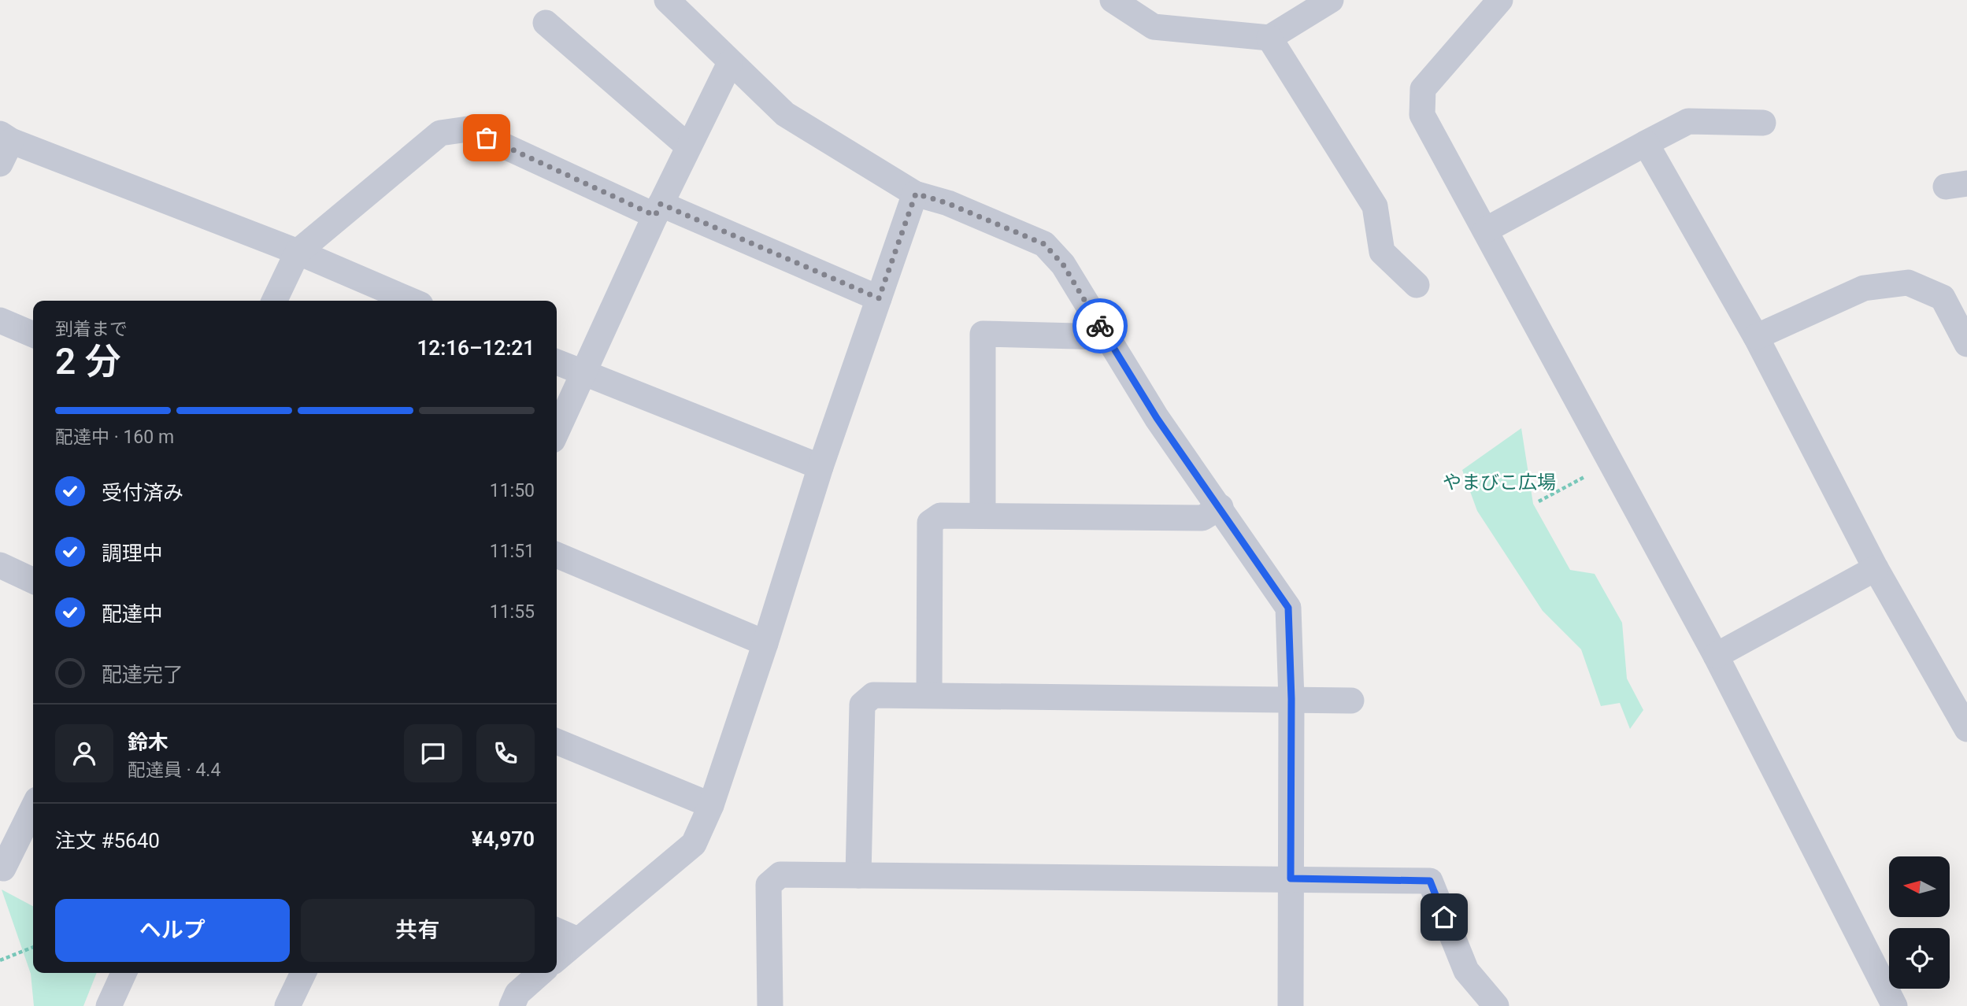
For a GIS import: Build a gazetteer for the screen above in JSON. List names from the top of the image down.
{
  "parks": ["やまびこ広場"],
  "north": "left",
  "page": {
    "heading": ["2 分", "到着まで", "12:16–12:21"],
    "panel": [
      "鈴木",
      "配達員 · 4.4",
      "注文 #5640",
      "¥4,970"
    ],
    "bar": "配達中 · 160 m",
    "list": [
      ["受付済み", "11:50"],
      ["調理中", "11:51"],
      ["配達中", "11:55"],
      "配達完了"
    ],
    "buttons": ["ヘルプ", "共有"]
  }
}
